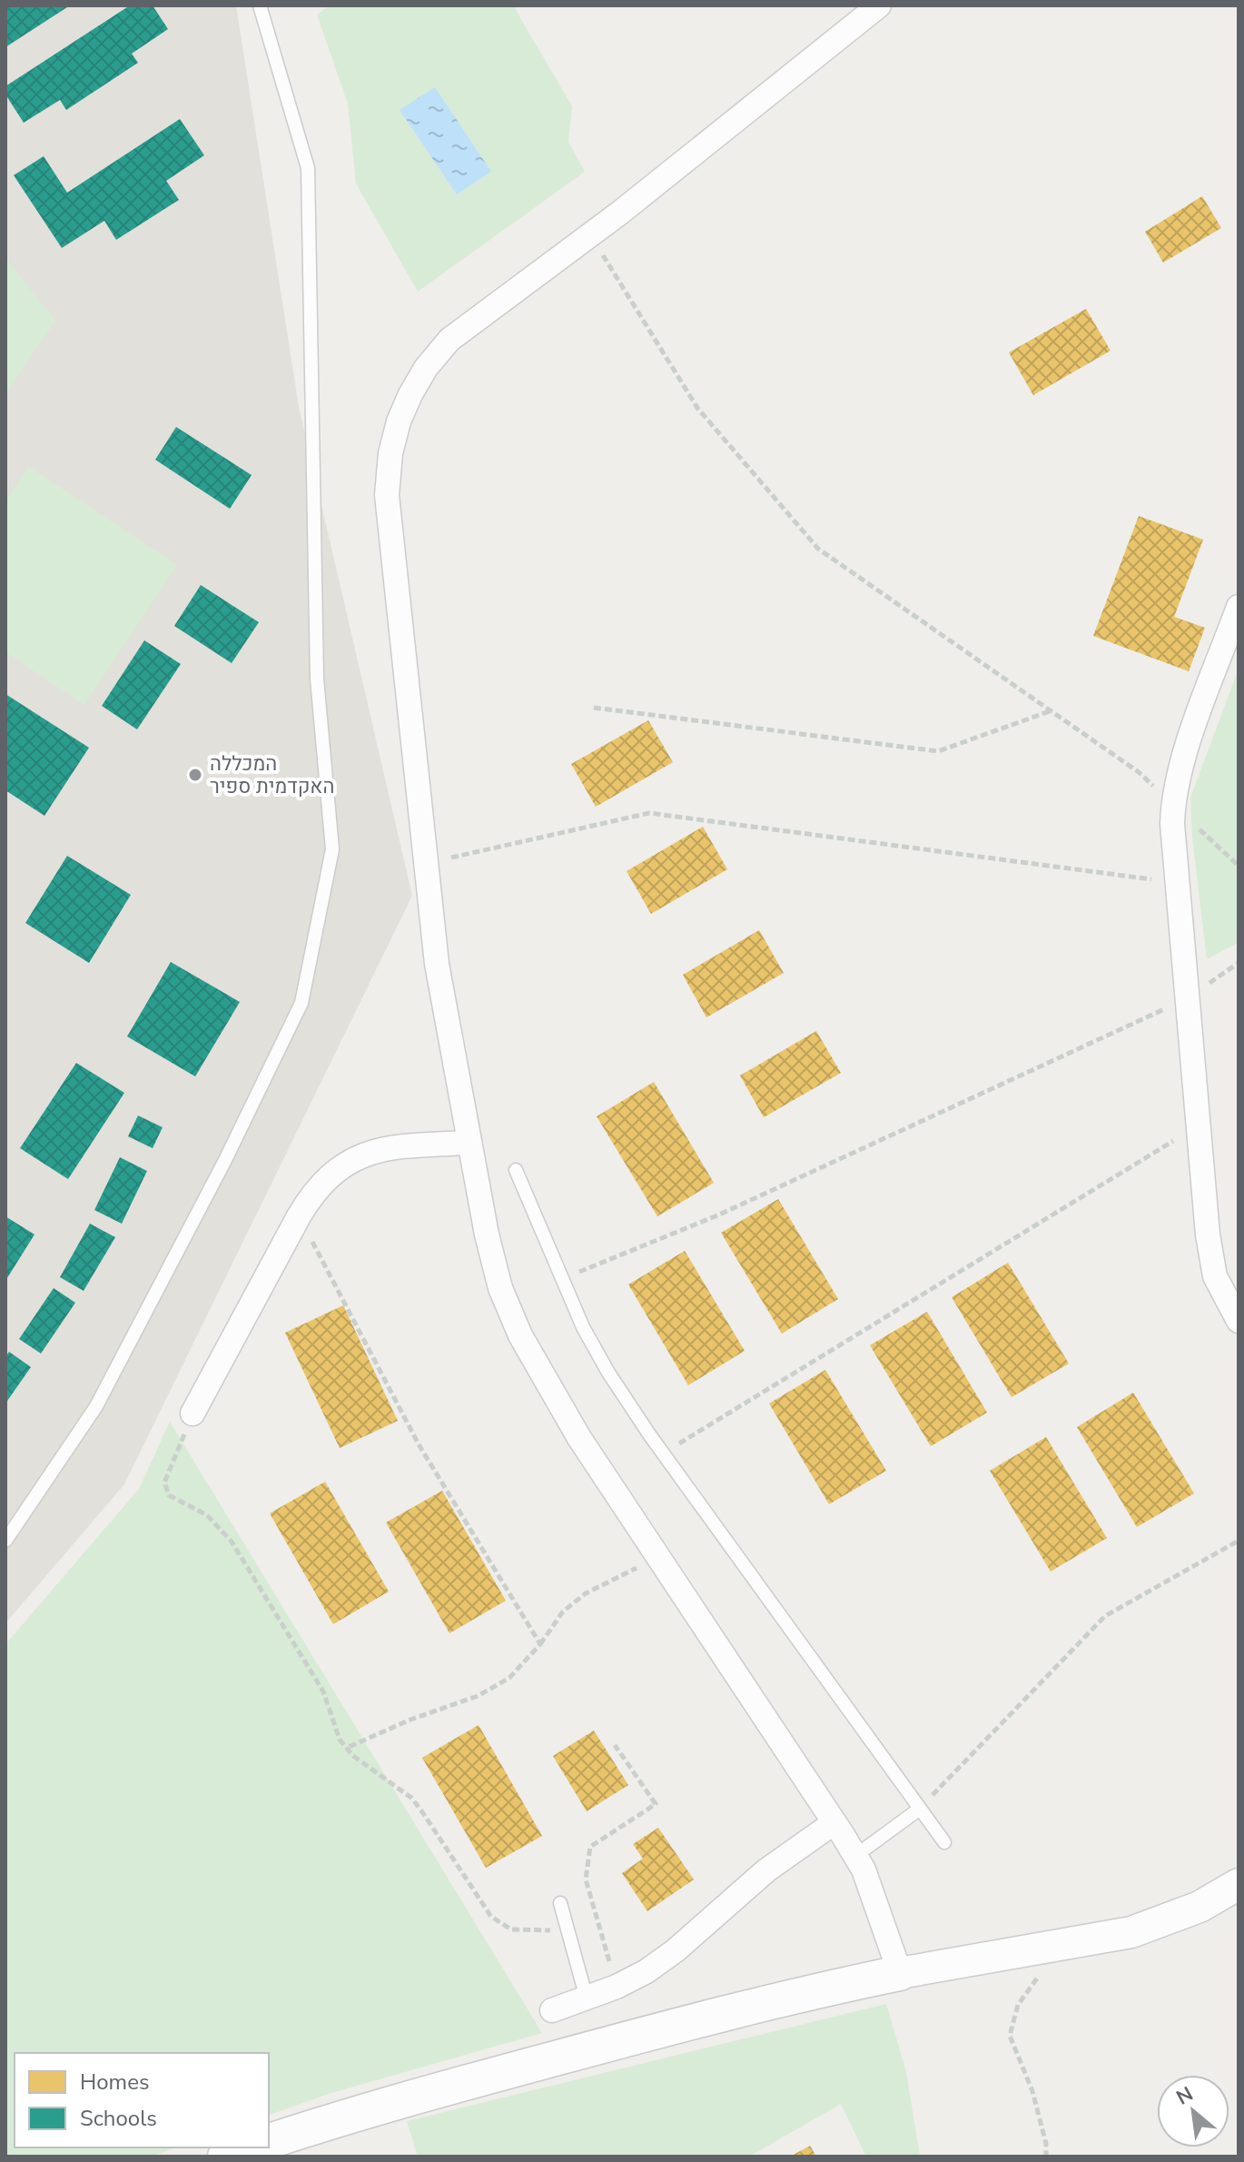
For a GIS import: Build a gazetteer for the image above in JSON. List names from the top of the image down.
{
  "places": ["המכללה האקדמית ספיר"],
  "legend": ["Homes", "Schools"],
  "north": "top left"
}
